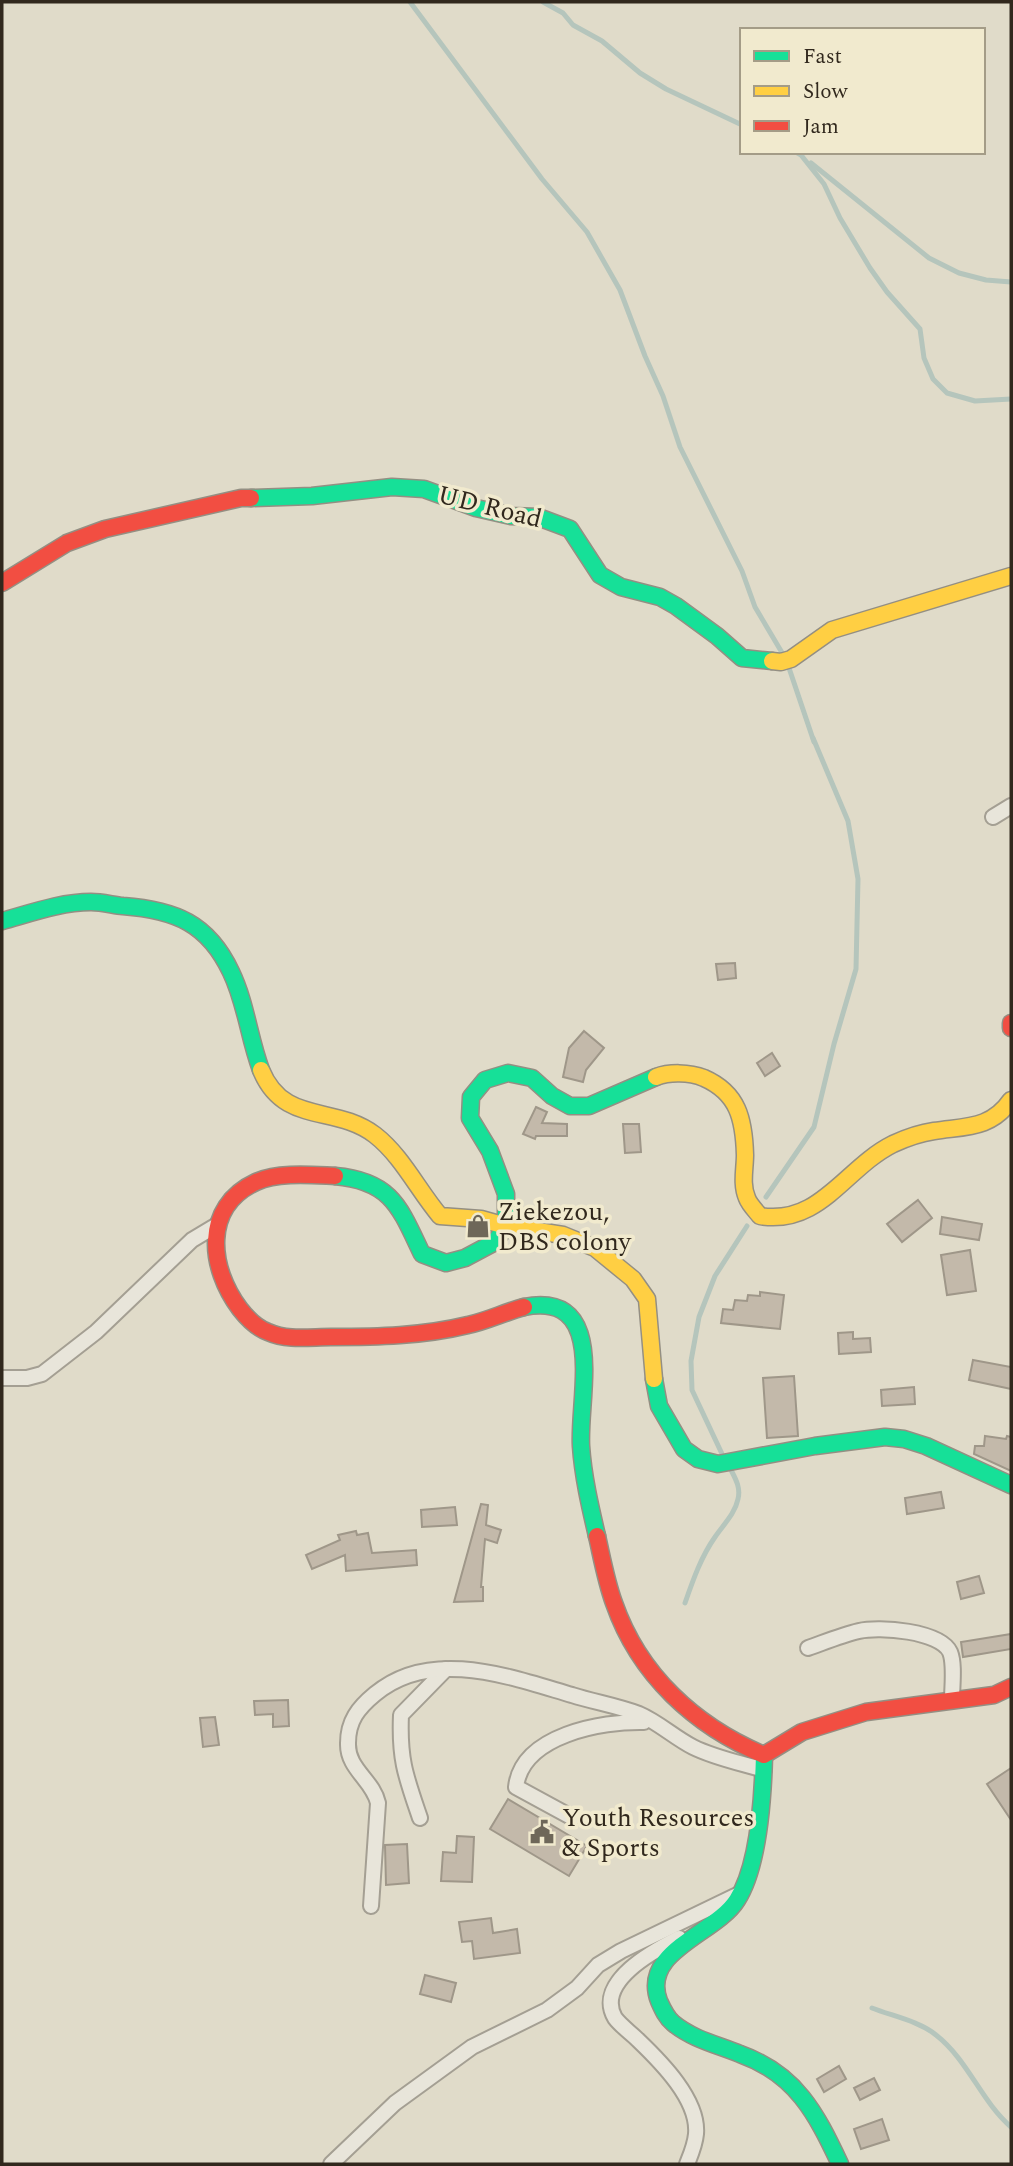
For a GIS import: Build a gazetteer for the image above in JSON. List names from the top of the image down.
{
  "streets": {
    "main road": ["UD Road"]
  },
  "places": {
    "shop": ["Ziekezou, DBS colony"],
    "public building": ["Youth Resources & Sports"]
  },
  "legend": ["Fast", "Slow", "Jam"]
}
